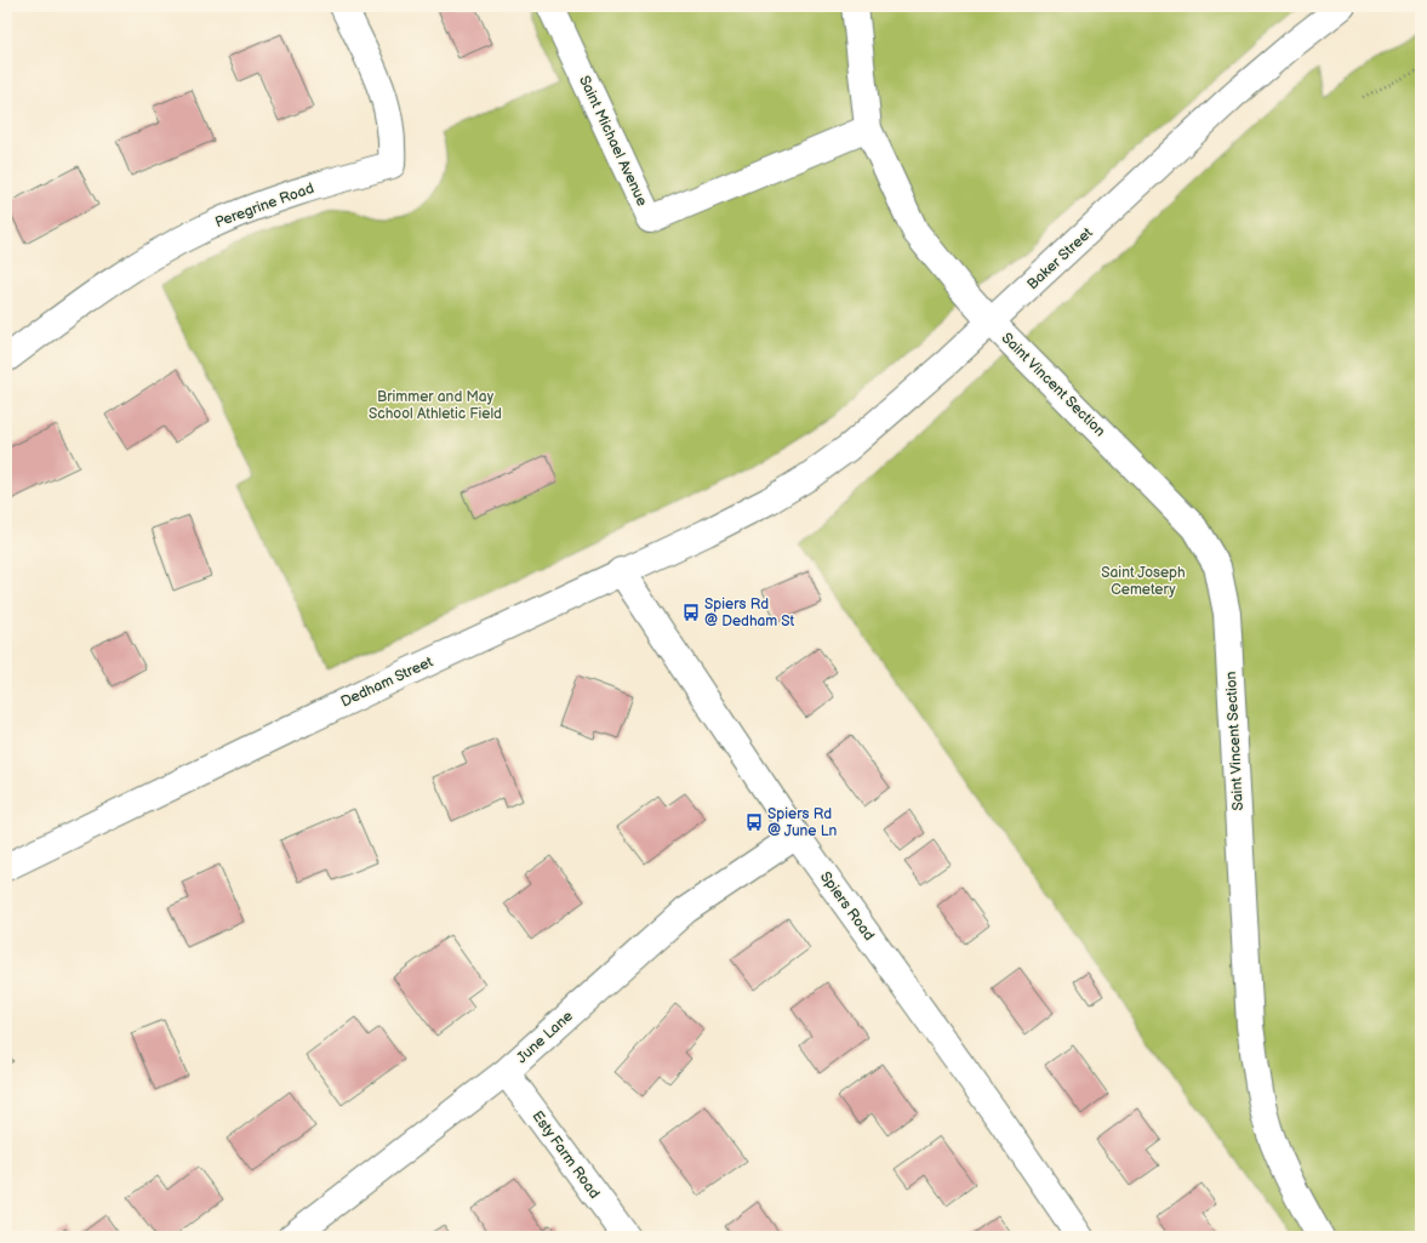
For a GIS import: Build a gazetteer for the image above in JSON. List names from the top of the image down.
{
  "streets": {
    "street": [
      "Saint Michael Avenue",
      "Peregrine Road",
      "Baker Street",
      "Saint Vincent Section",
      "Dedham Street",
      "Spiers Road",
      "June Lane",
      "Esty Farm Road"
    ]
  },
  "crossings": [
    ["Baker Street", "Saint Vincent Section"],
    ["Baker Street", "Dedham Street"],
    ["Dedham Street", "Spiers Road"],
    ["Spiers Road", "June Lane"],
    ["June Lane", "Esty Farm Road"]
  ],
  "parks": ["Brimmer and May School Athletic Field", "Saint Joseph Cemetery"],
  "places": {
    "bus stop": ["Spiers Rd @ Dedham St", "Spiers Rd @ June Ln"]
  }
}
